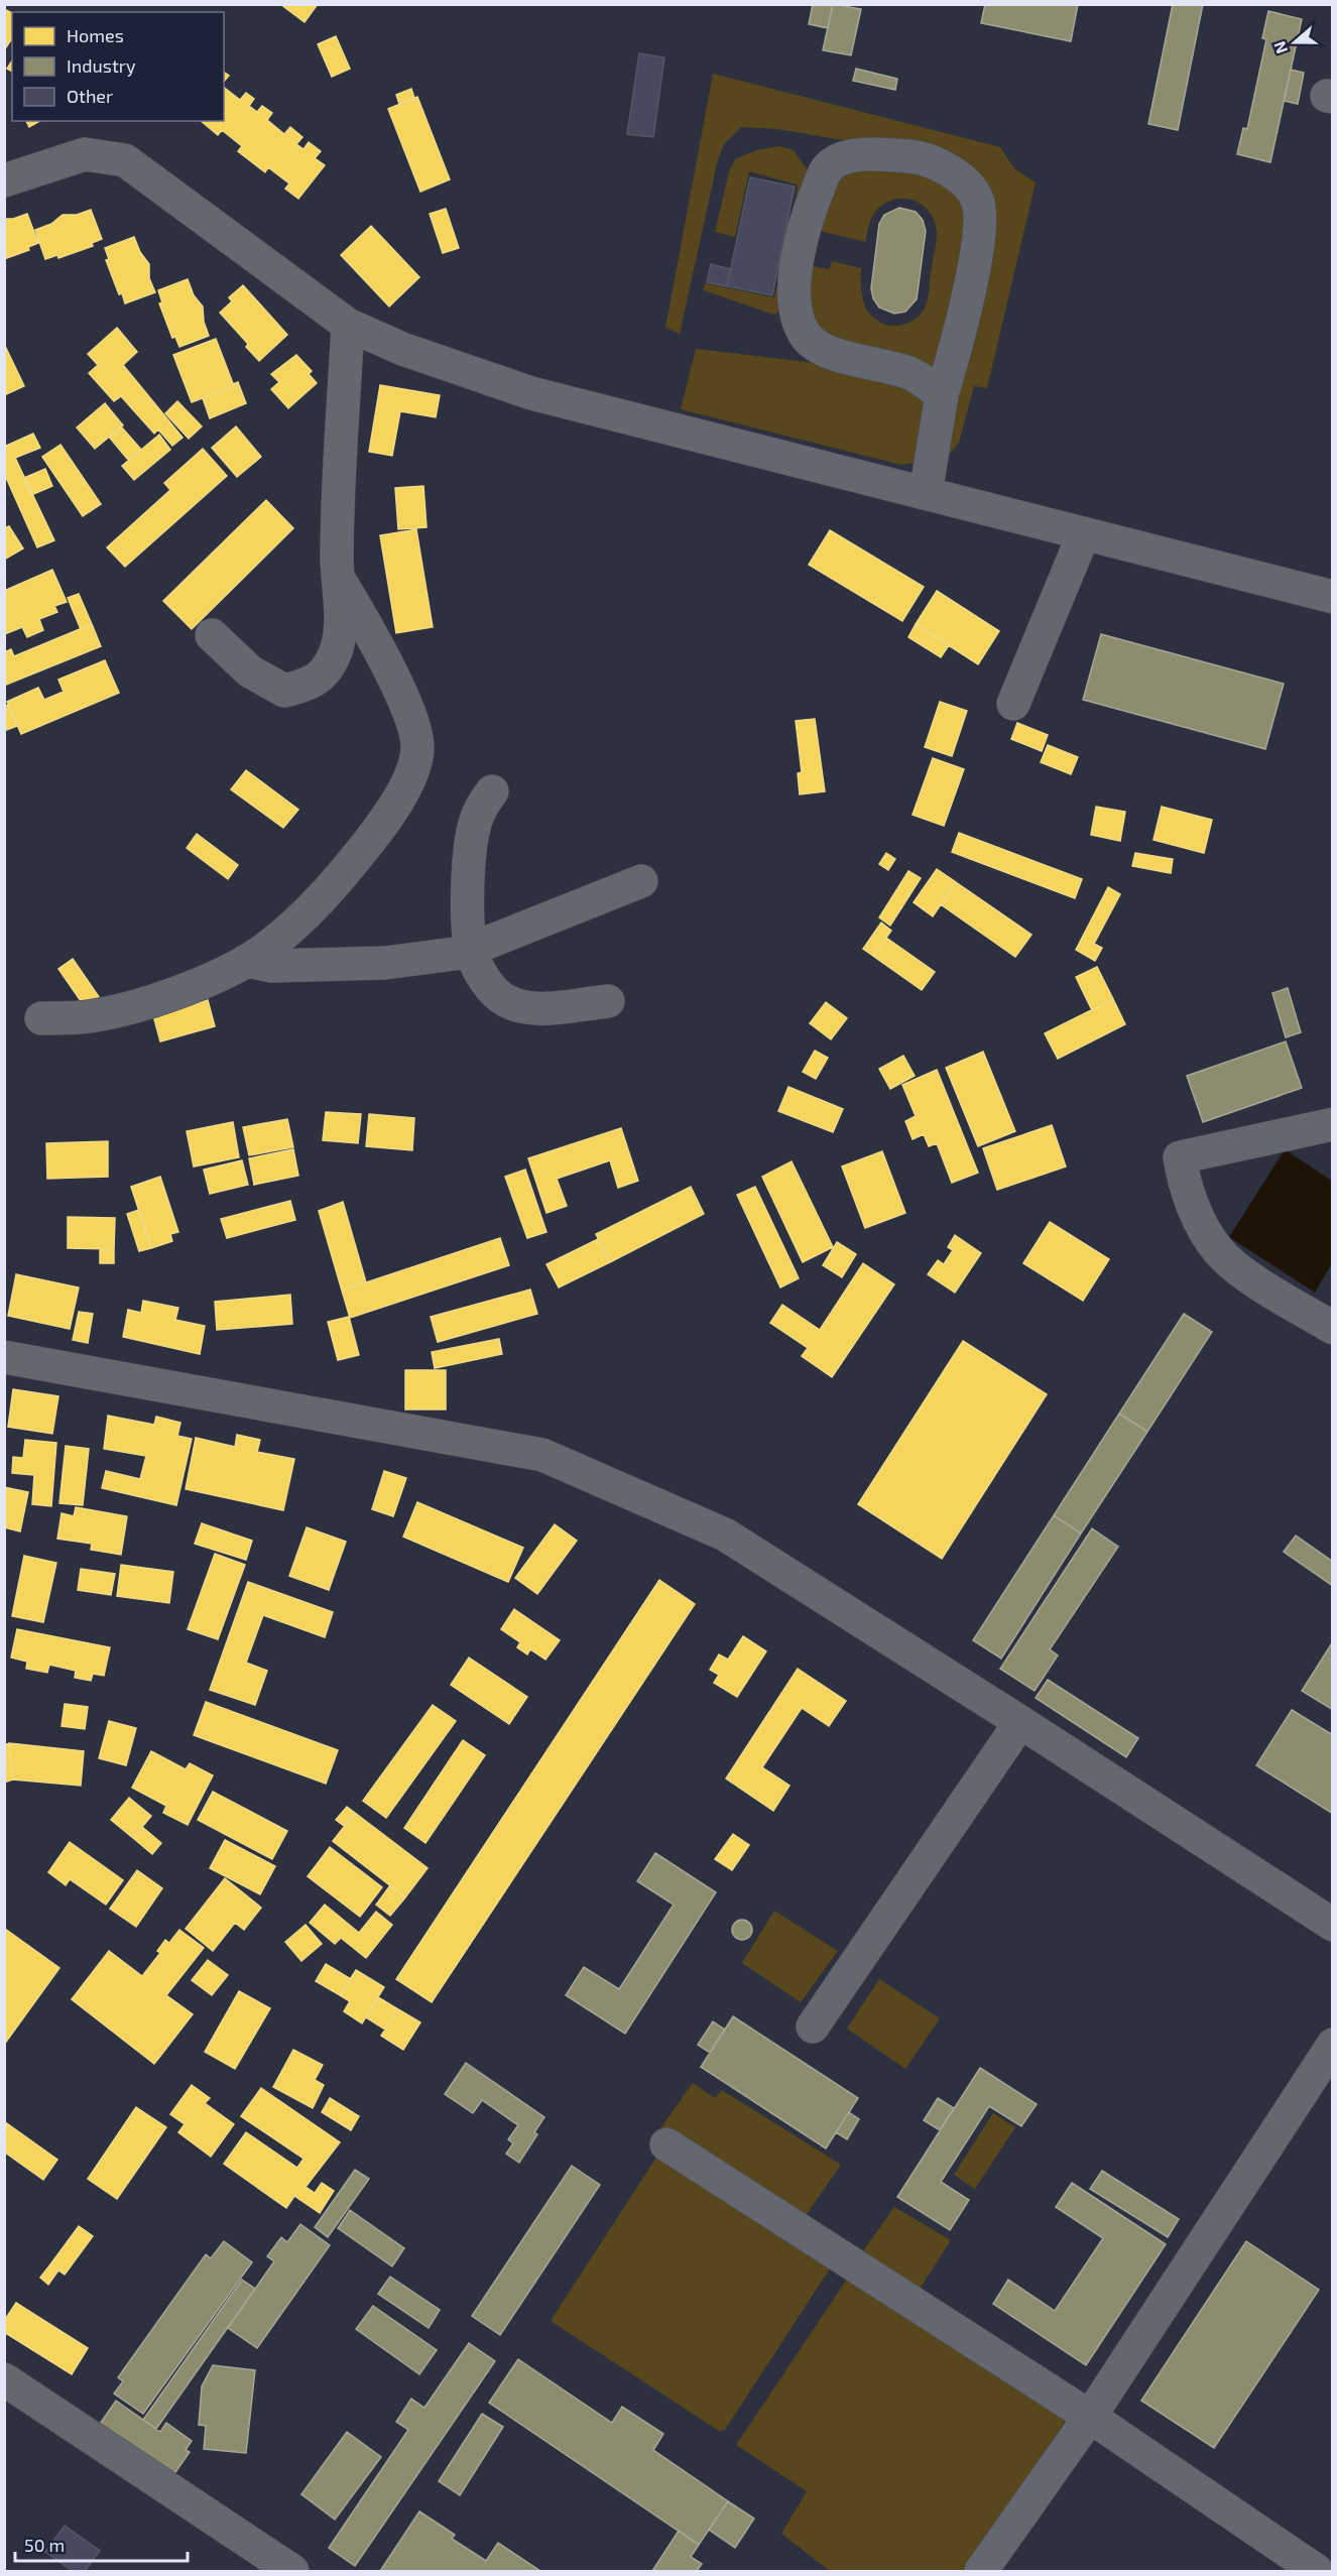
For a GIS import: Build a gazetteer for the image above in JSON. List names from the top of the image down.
{
  "legend": ["Homes", "Industry", "Other"],
  "scale_bar": "50 m",
  "north": "left"
}
